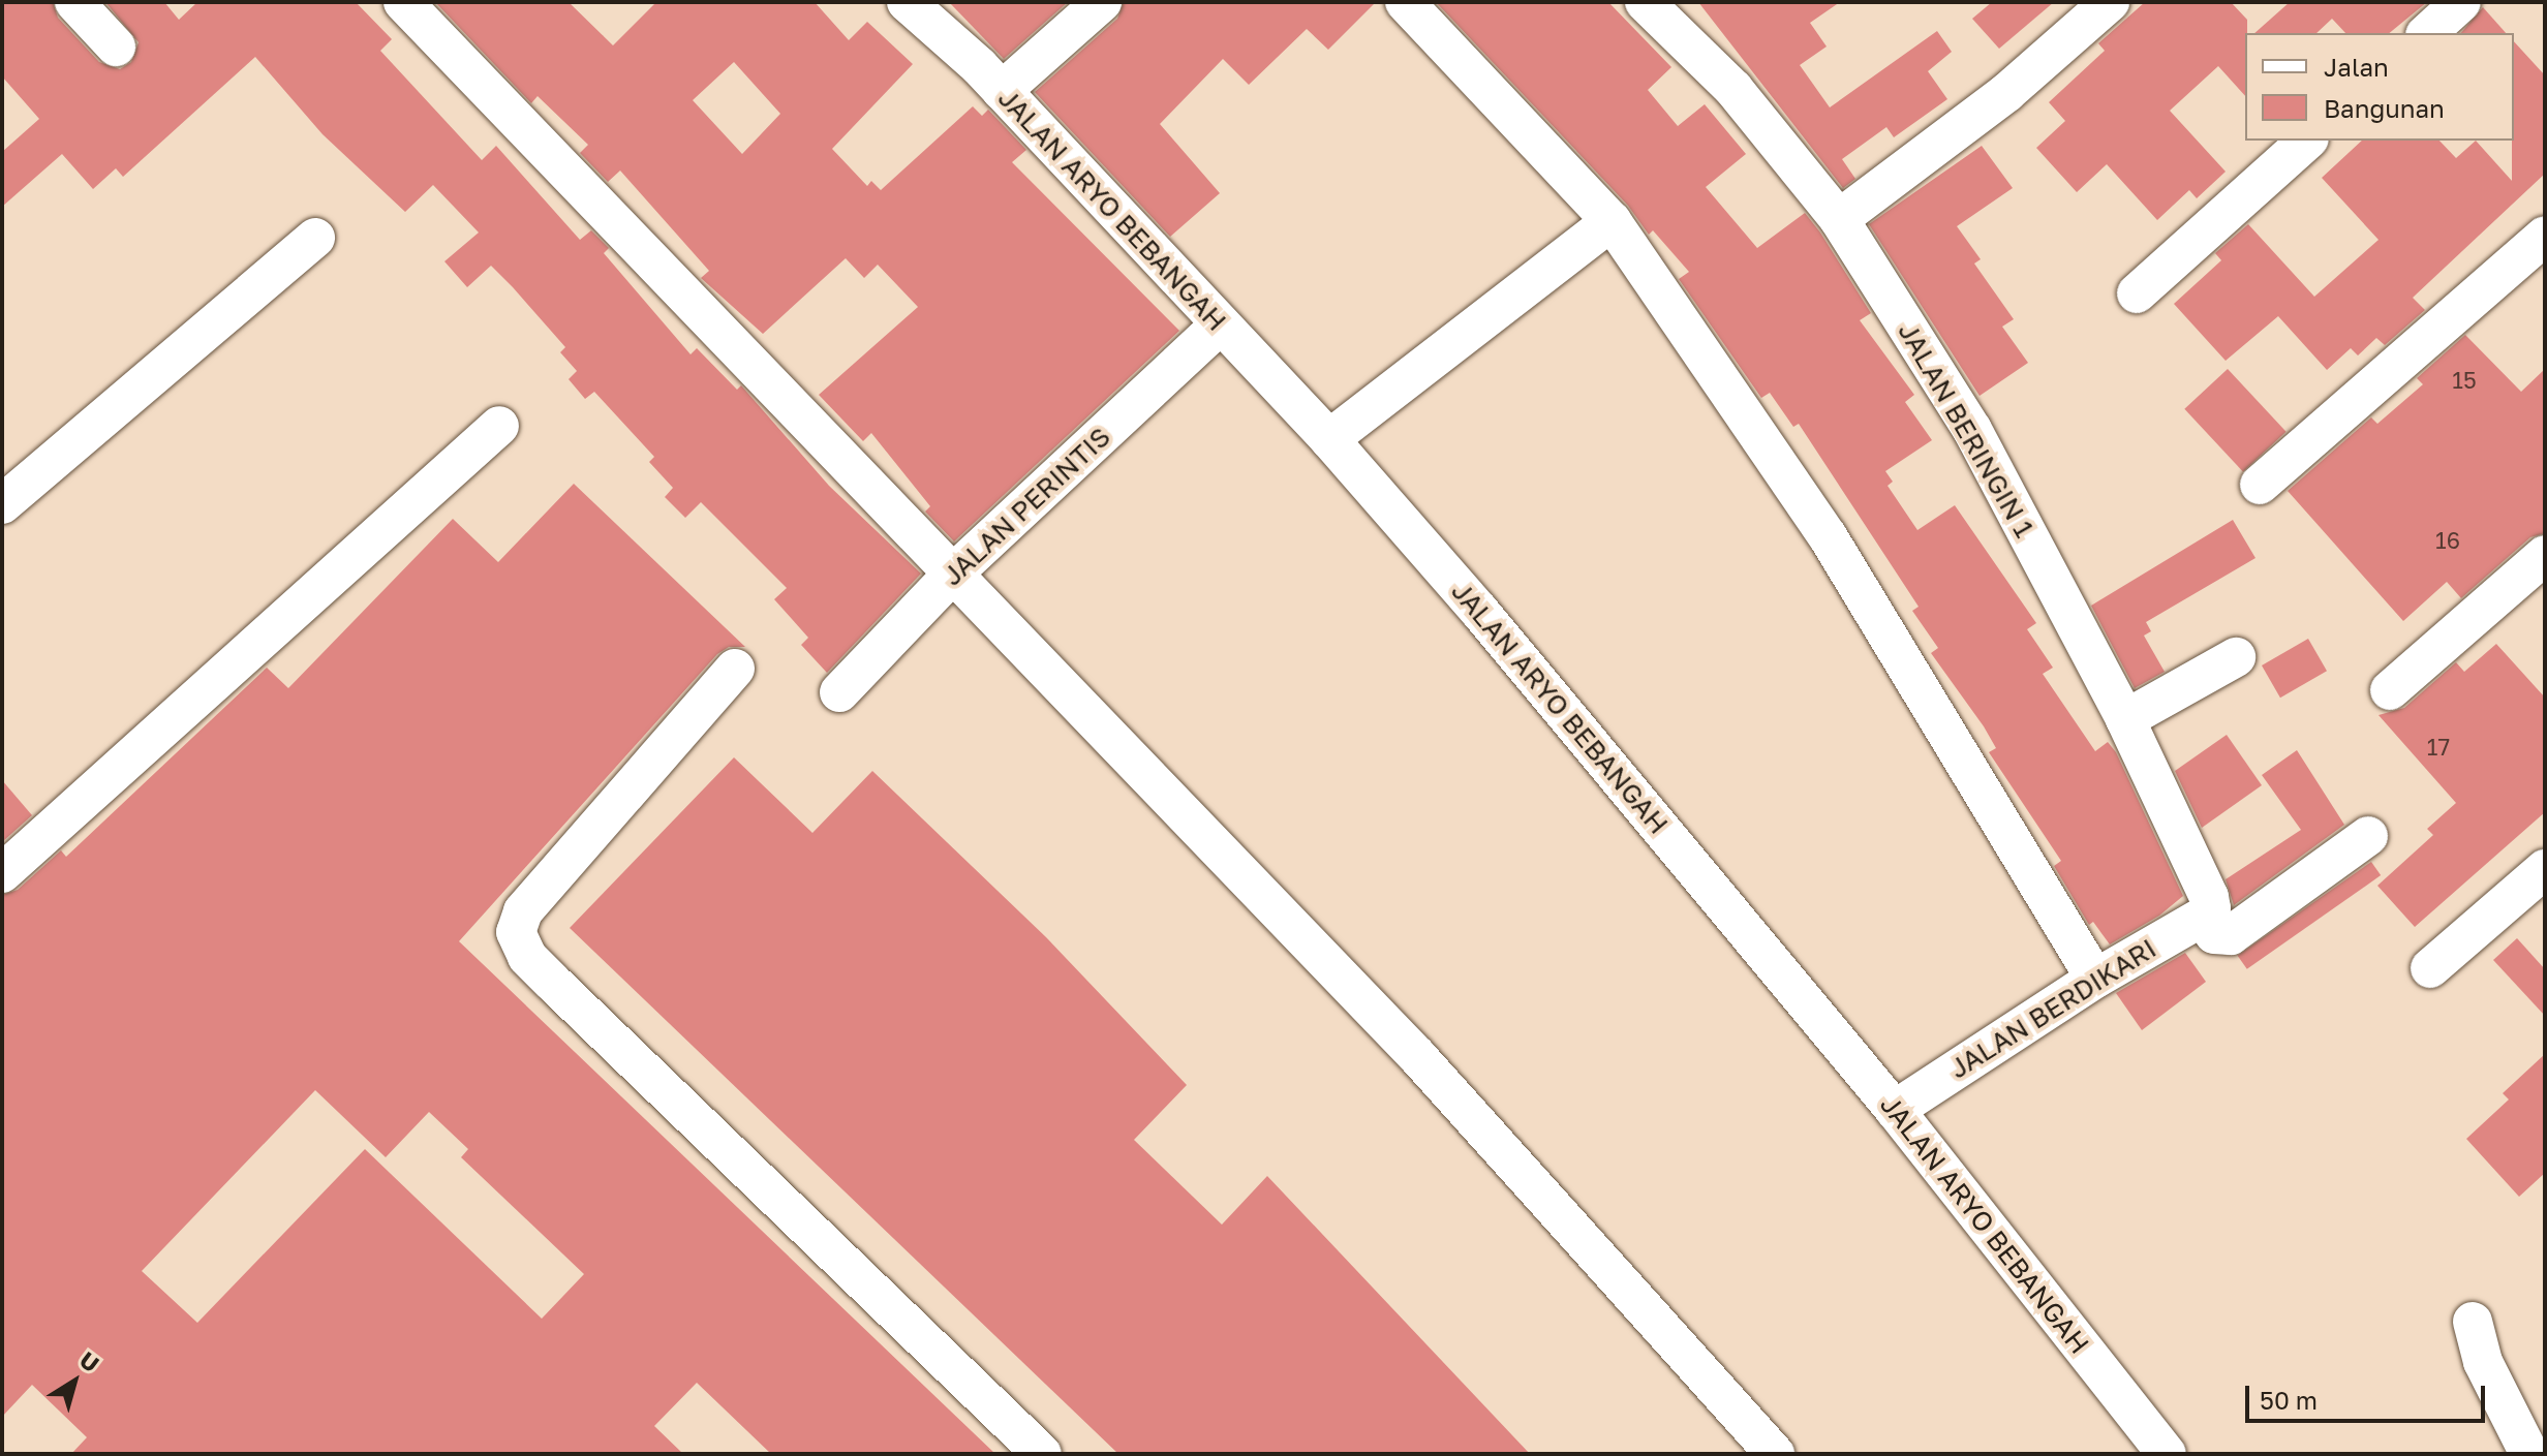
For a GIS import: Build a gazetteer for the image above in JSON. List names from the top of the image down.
{
  "streets": {
    "street": [
      "JALAN ARYO BEBANGAH",
      "JALAN BERINGIN 1",
      "JALAN PERINTIS",
      "JALAN BERDIKARI"
    ]
  },
  "crossings": [
    ["JALAN ARYO BEBANGAH", "JALAN PERINTIS"],
    ["JALAN ARYO BEBANGAH", "JALAN BERDIKARI"],
    ["JALAN BERINGIN 1", "JALAN BERDIKARI"]
  ],
  "house_numbers": ["15", "16", "17"],
  "legend": ["Jalan", "Bangunan"],
  "scale_bar": "50 m",
  "north": "top right"
}
